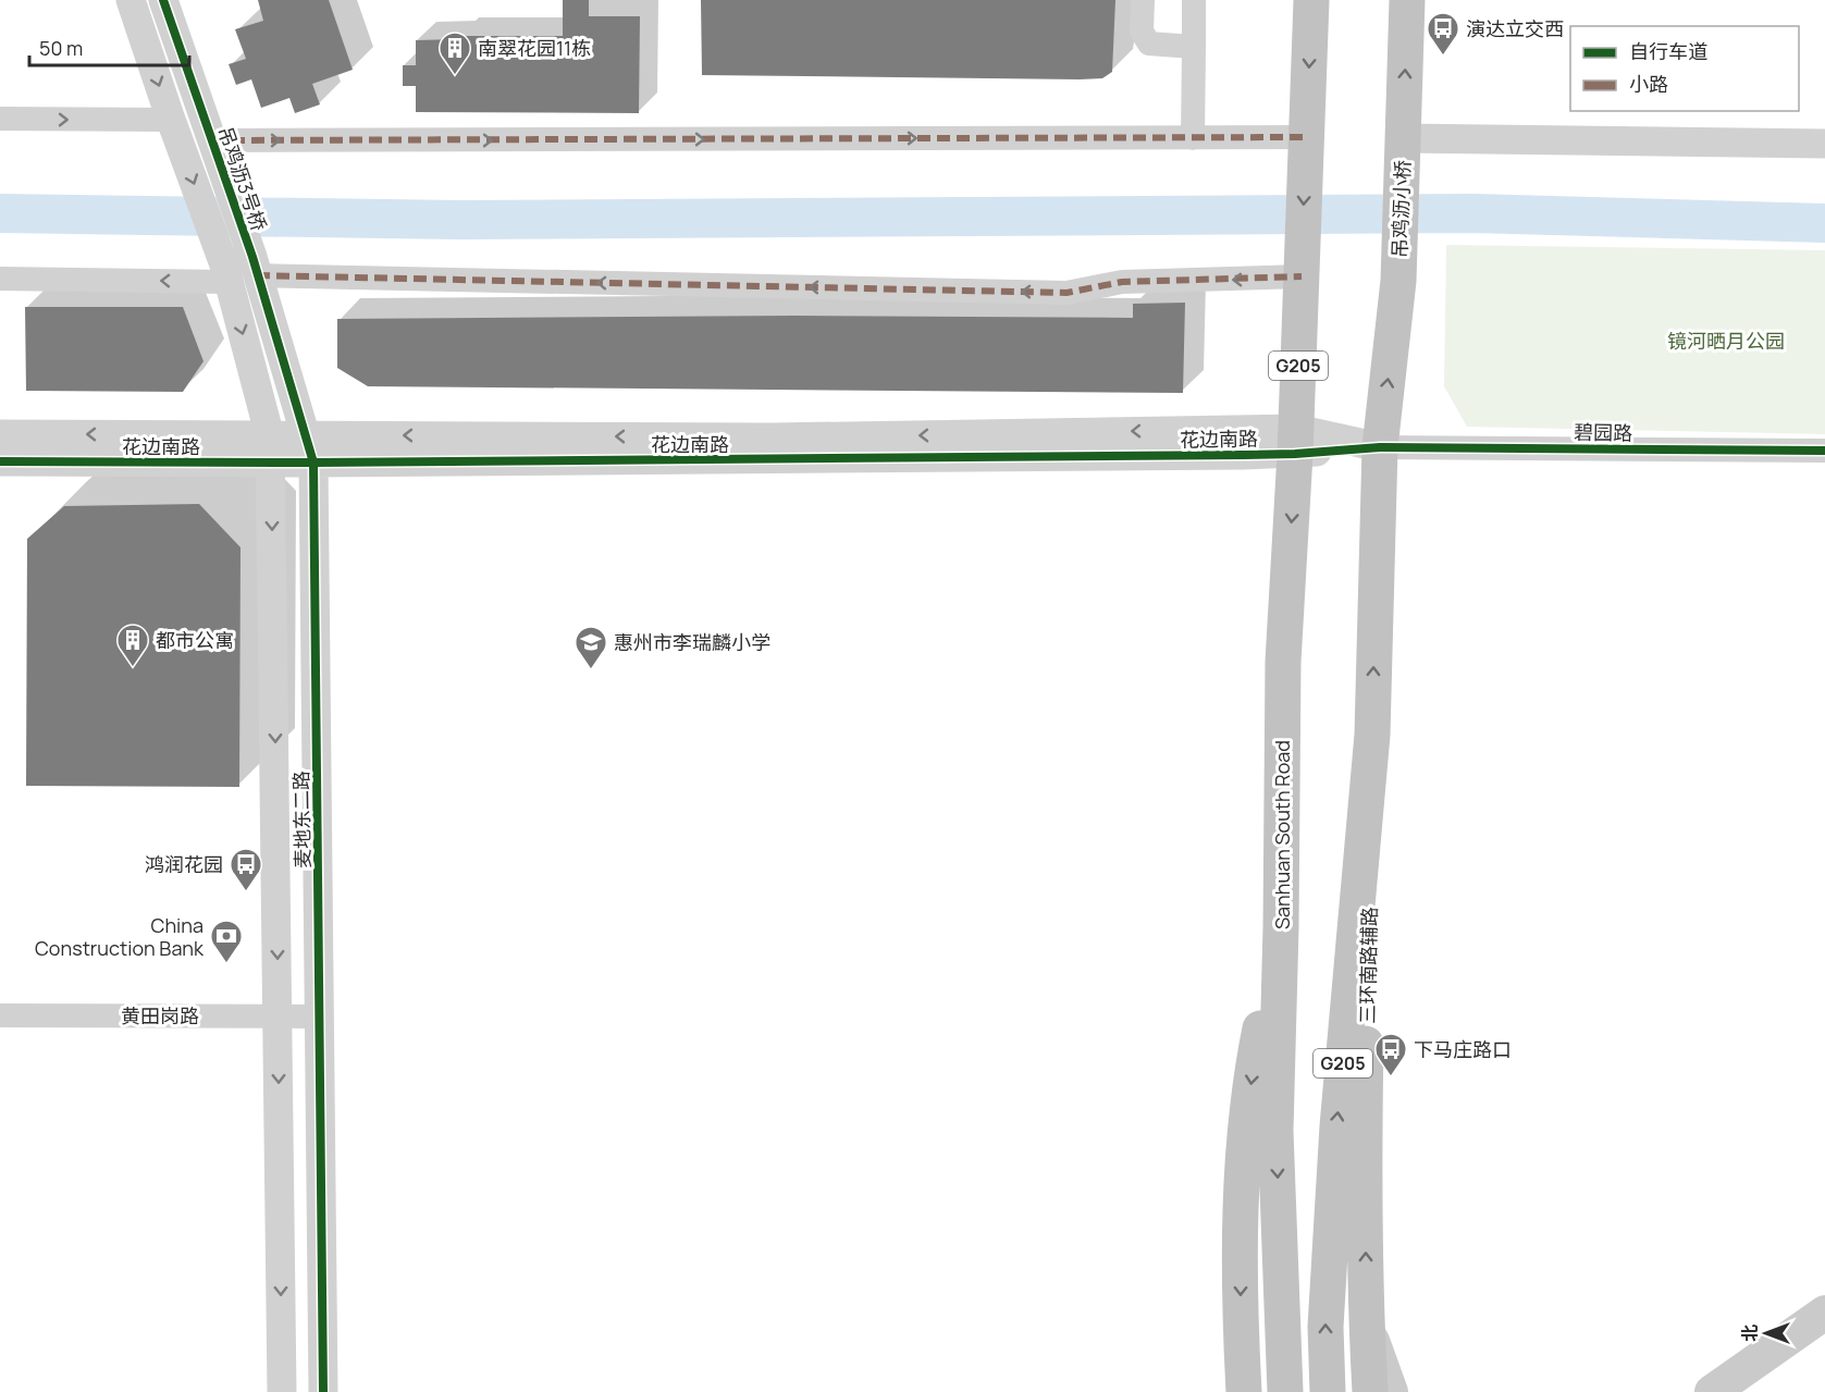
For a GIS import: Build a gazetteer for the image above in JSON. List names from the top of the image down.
{
  "streets": {
    "highway": [
      "吊鸡沥小桥",
      "G205",
      "Sanhuan South Road",
      "三环南路辅路"
    ],
    "street": [
      "吊鸡沥3号桥",
      "碧园路",
      "花边南路",
      "麦地东二路",
      "黄田岗路"
    ]
  },
  "crossings": [
    ["吊鸡沥3号桥", "麦地东二路"],
    ["吊鸡沥小桥", "G205"],
    ["吊鸡沥小桥", "碧园路"],
    ["吊鸡沥小桥", "花边南路"],
    ["G205", "碧园路"],
    ["G205", "花边南路"],
    ["G205", "Sanhuan South Road"],
    ["G205", "三环南路辅路"],
    ["碧园路", "花边南路"],
    ["花边南路", "麦地东二路"],
    ["花边南路", "Sanhuan South Road"],
    ["麦地东二路", "黄田岗路"]
  ],
  "parks": ["镜河晒月公园"],
  "places": {
    "bus stop": ["演达立交西", "鸿润花园", "下马庄路口"],
    "building": ["南翠花园11栋", "都市公寓"],
    "school or university": ["惠州市李瑞麟小学"],
    "bank": ["China Construction Bank"]
  },
  "legend": ["自行车道", "小路"],
  "scale_bar": "50 m",
  "north": "left"
}
